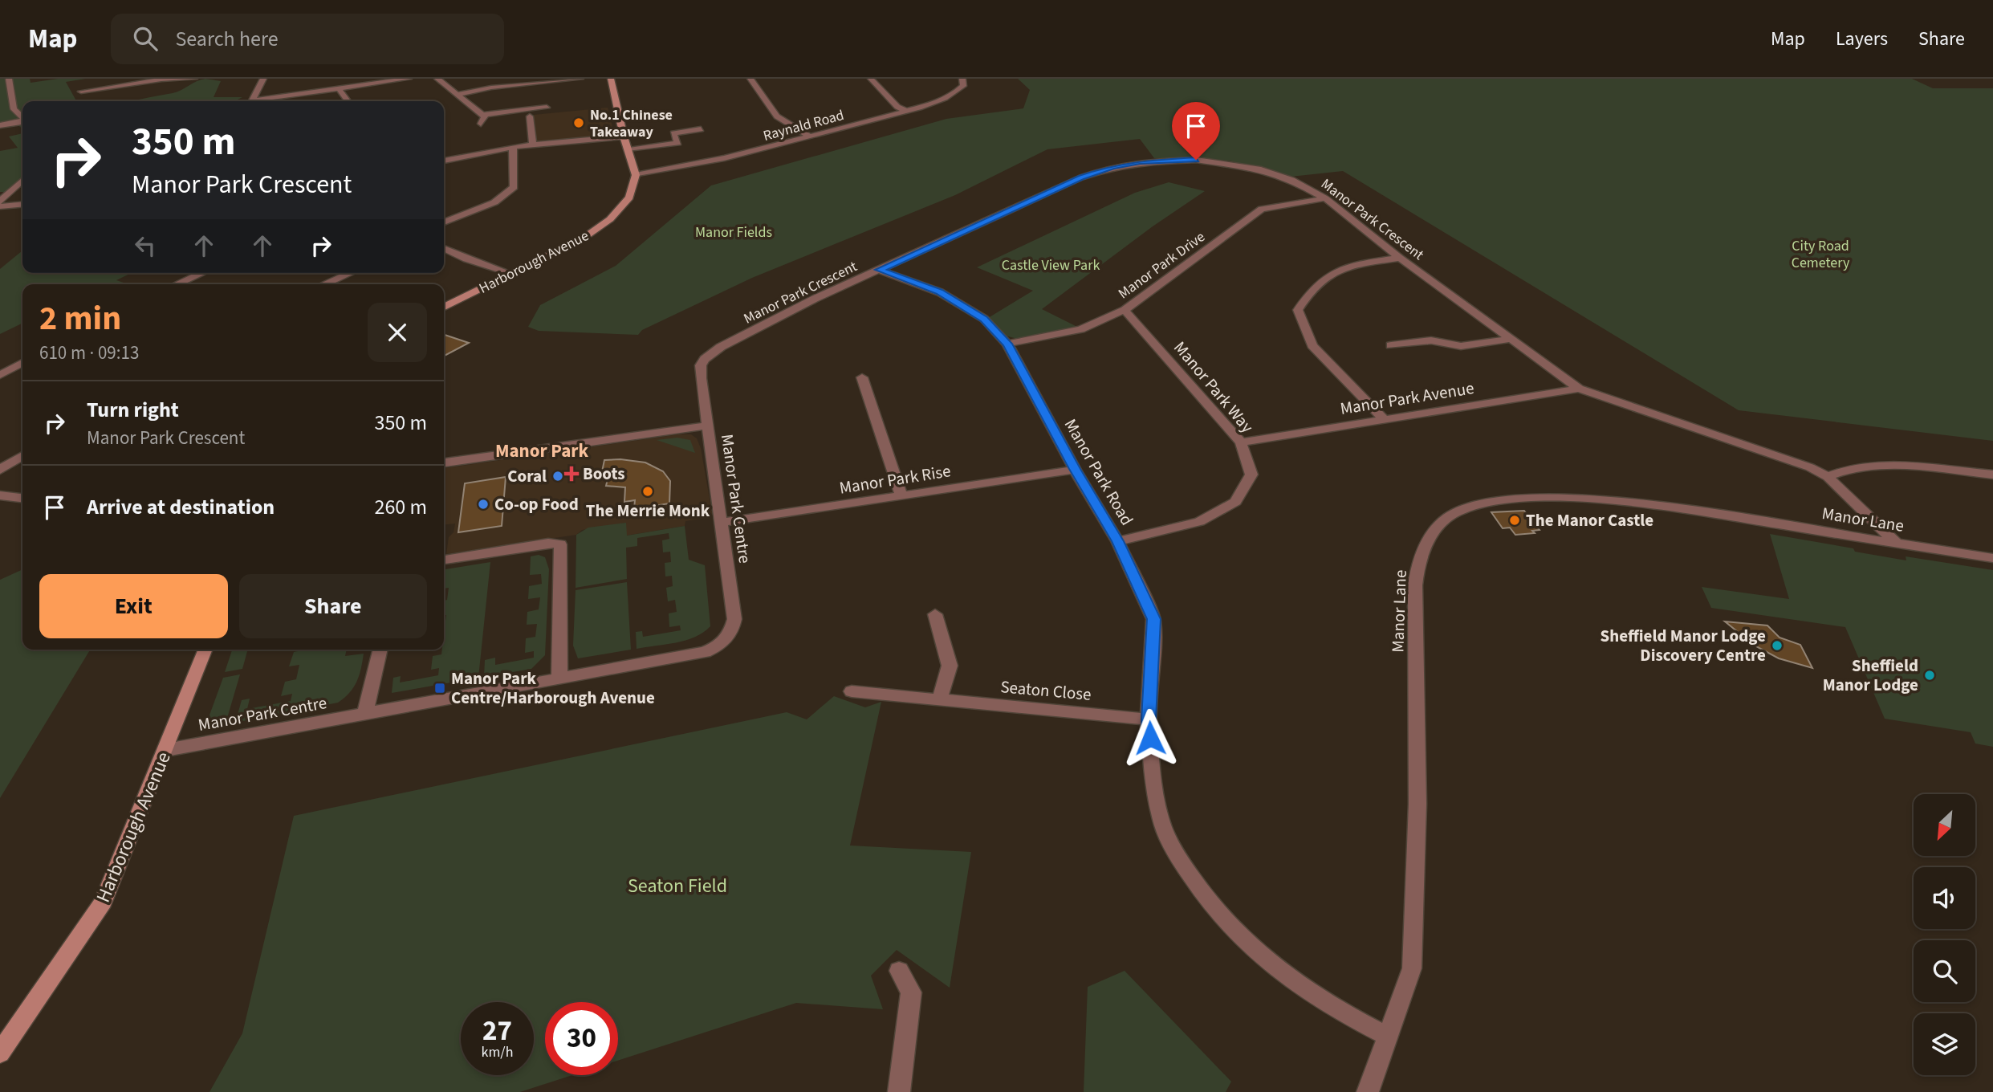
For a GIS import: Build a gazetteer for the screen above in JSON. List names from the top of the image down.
{
  "streets": {
    "street": [
      "Raynald Road",
      "Manor Park Crescent",
      "Harborough Avenue",
      "Manor Park Drive",
      "Manor Park Way",
      "Manor Park Avenue",
      "Manor Park Road",
      "Manor Park Rise",
      "Manor Park Centre",
      "Manor Lane",
      "Seaton Close"
    ]
  },
  "crossings": [
    ["Raynald Road", "Harborough Avenue"],
    ["Manor Park Crescent", "Manor Park Drive"],
    ["Manor Park Crescent", "Manor Park Avenue"],
    ["Manor Park Crescent", "Manor Park Road"],
    ["Manor Park Crescent", "Manor Park Centre"],
    ["Manor Park Crescent", "Manor Lane"],
    ["Harborough Avenue", "Manor Park Centre"],
    ["Manor Park Drive", "Manor Park Way"],
    ["Manor Park Drive", "Manor Park Road"],
    ["Manor Park Way", "Manor Park Avenue"],
    ["Manor Park Way", "Manor Park Road"],
    ["Manor Park Road", "Manor Park Rise"],
    ["Manor Park Road", "Manor Lane"],
    ["Manor Park Road", "Seaton Close"],
    ["Manor Park Rise", "Manor Park Centre"]
  ],
  "districts": ["Manor Park"],
  "parks": [
    "Manor Fields",
    "City Road Cemetery",
    "Castle View Park",
    "Seaton Field"
  ],
  "places": {
    "other": [
      "No.1 Chinese Takeaway",
      "Coral",
      "The Merrie Monk",
      "Co-op Food",
      "The Manor Castle",
      "Sheffield Manor Lodge Discovery Centre",
      "Sheffield Manor Lodge"
    ],
    "health": ["Boots"],
    "transit": ["Manor Park Centre/Harborough Avenue"]
  },
  "north": "bottom left",
  "page": {
    "header": "Map",
    "search": "Search here",
    "nav": ["Map", "Layers", "Share"],
    "turn": ["350 m", "Manor Park Crescent"],
    "heading": ["2 min", "610 m · 09:13"],
    "list": [
      {
        "name": "Turn right",
        "note": "Manor Park Crescent",
        "value": "350 m"
      },
      {
        "name": "Arrive at destination",
        "value": "260 m"
      }
    ],
    "buttons": ["Exit", "Share"],
    "speed": "27 km/h",
    "limit": "30"
  }
}
